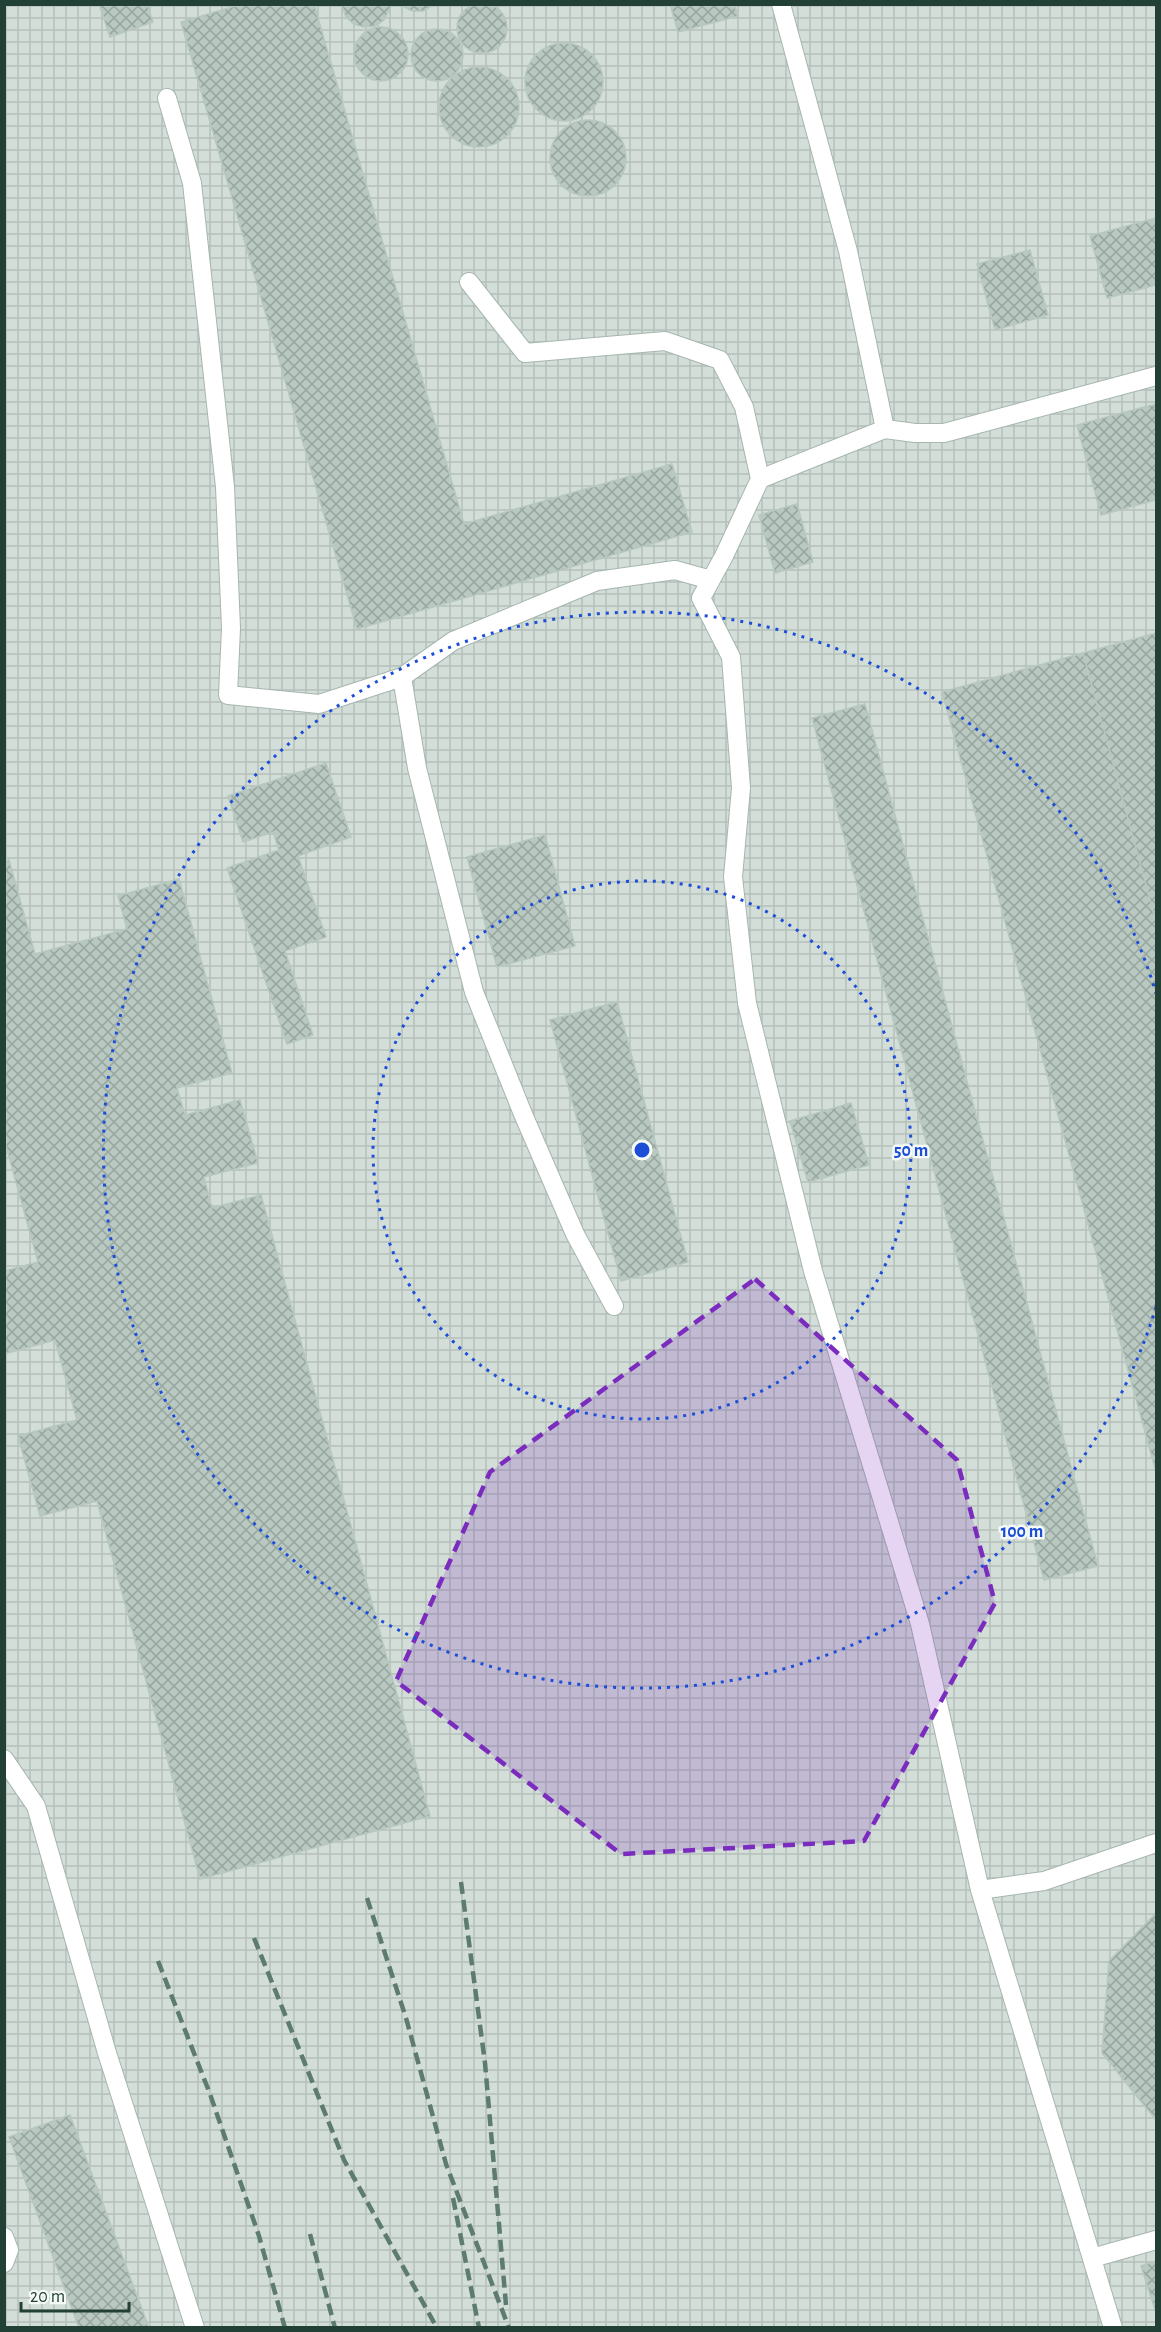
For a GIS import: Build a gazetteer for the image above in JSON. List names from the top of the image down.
{
  "scale_bar": "20 m",
  "rings": ["50 m", "100 m"]
}
